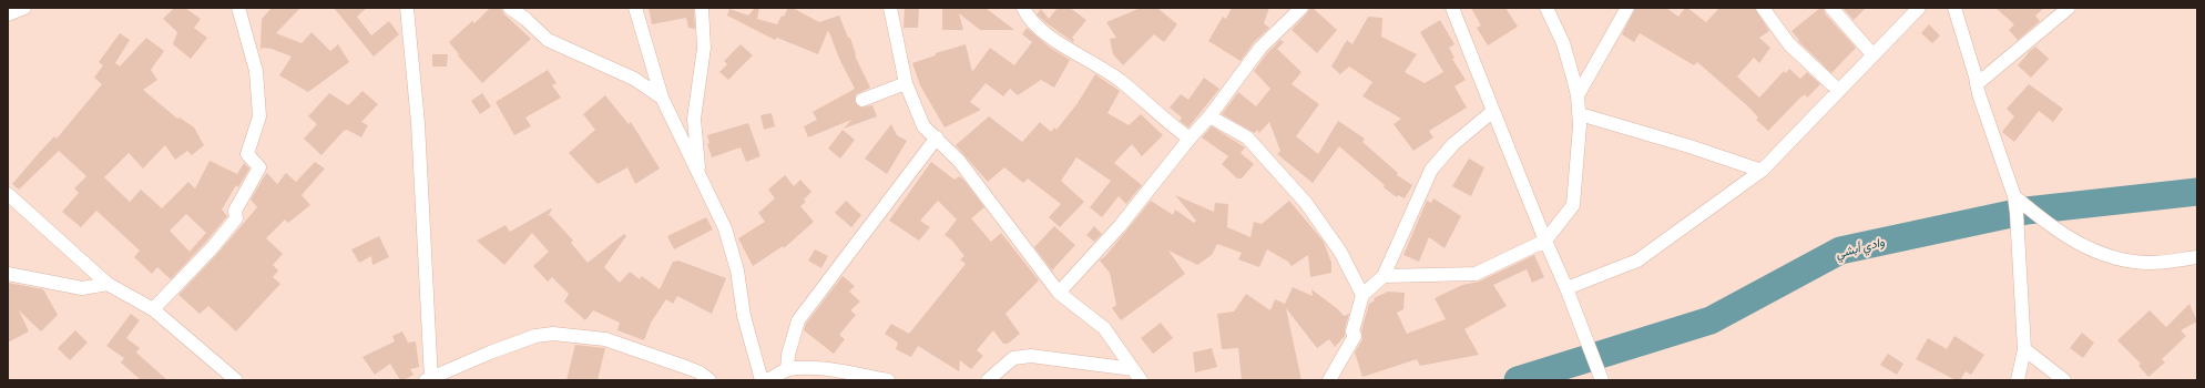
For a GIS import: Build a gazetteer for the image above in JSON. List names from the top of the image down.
{
  "water": ["وادي أبشي"]
}
